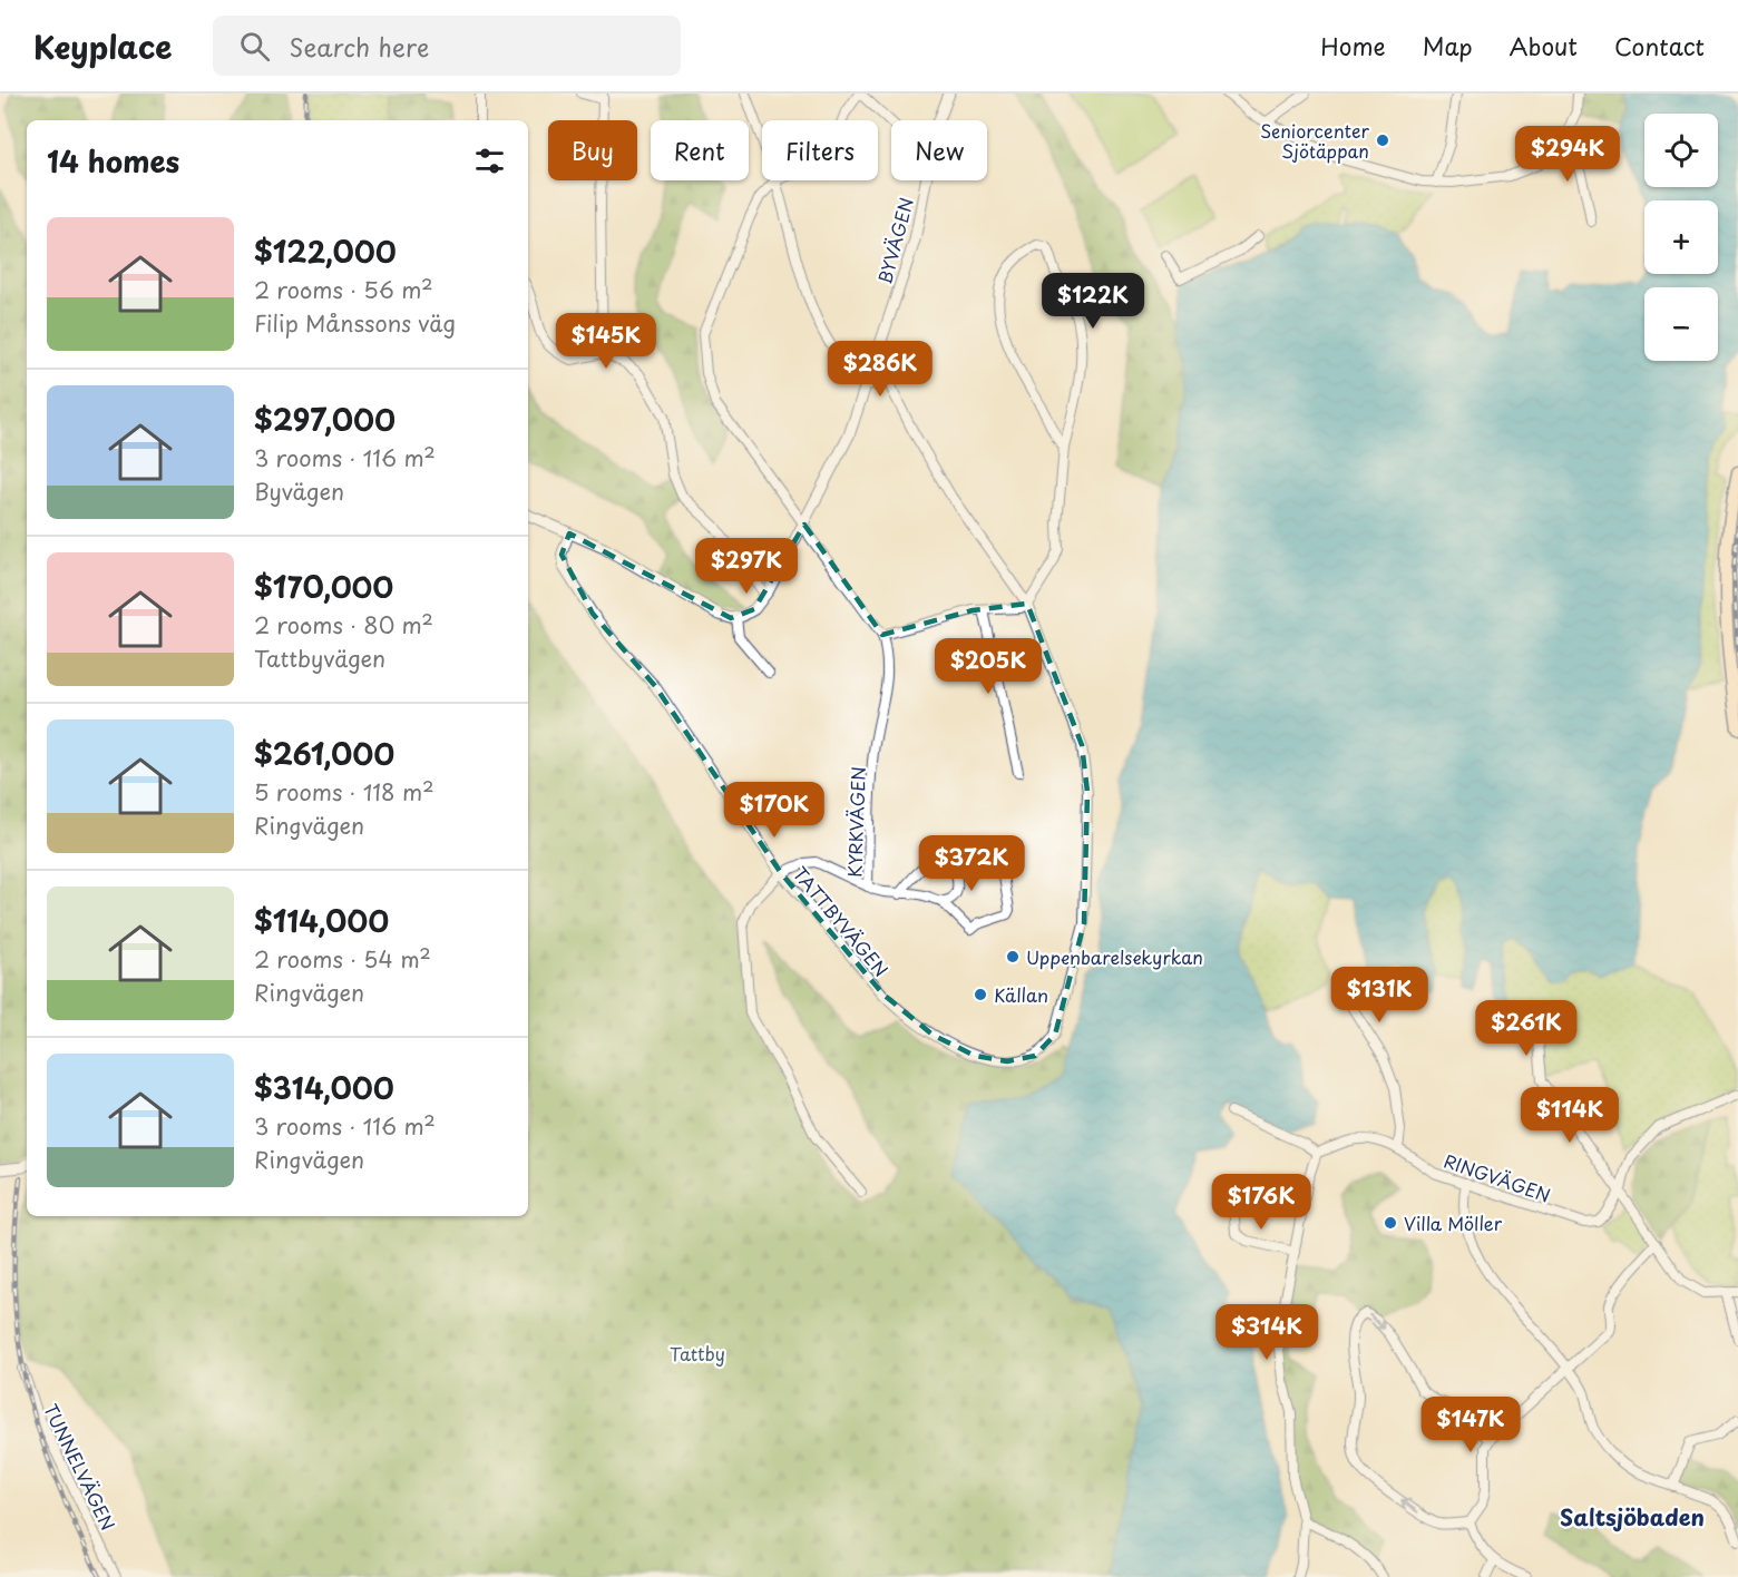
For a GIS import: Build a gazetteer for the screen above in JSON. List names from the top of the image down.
{
  "streets": {
    "street": [
      "BYVÄGEN",
      "KYRKVÄGEN",
      "TATTBYVÄGEN",
      "RINGVÄGEN",
      "TUNNELVÄGEN"
    ]
  },
  "crossings": [
    ["KYRKVÄGEN", "TATTBYVÄGEN"]
  ],
  "districts": ["Saltsjöbaden"],
  "parks": ["Tattby"],
  "places": [
    "Seniorcenter Sjötäppan",
    "Uppenbarelsekyrkan",
    "Källan",
    "Villa Möller"
  ],
  "page": {
    "header": "Keyplace",
    "search": "Search here",
    "nav": [
      "Home",
      "Map",
      "About",
      "Contact"
    ],
    "map_buttons": ["+", "−"],
    "chip": [
      "Buy",
      "Rent",
      "Filters",
      "New"
    ],
    "heading": "14 homes",
    "price": [
      "$294K",
      "$122K",
      "$145K",
      "$286K",
      "$297K",
      "$205K",
      "$170K",
      "$372K",
      "$131K",
      "$261K",
      "$114K",
      "$176K",
      "$314K",
      "$147K"
    ],
    "list": [
      {
        "name": "$122,000",
        "note": "2 rooms · 56 m² · Filip Månssons väg"
      },
      {
        "name": "$297,000",
        "note": "3 rooms · 116 m² · Byvägen"
      },
      {
        "name": "$170,000",
        "note": "2 rooms · 80 m² · Tattbyvägen"
      },
      {
        "name": "$261,000",
        "note": "5 rooms · 118 m² · Ringvägen"
      },
      {
        "name": "$114,000",
        "note": "2 rooms · 54 m² · Ringvägen"
      },
      {
        "name": "$314,000",
        "note": "3 rooms · 116 m² · Ringvägen"
      }
    ]
  }
}
